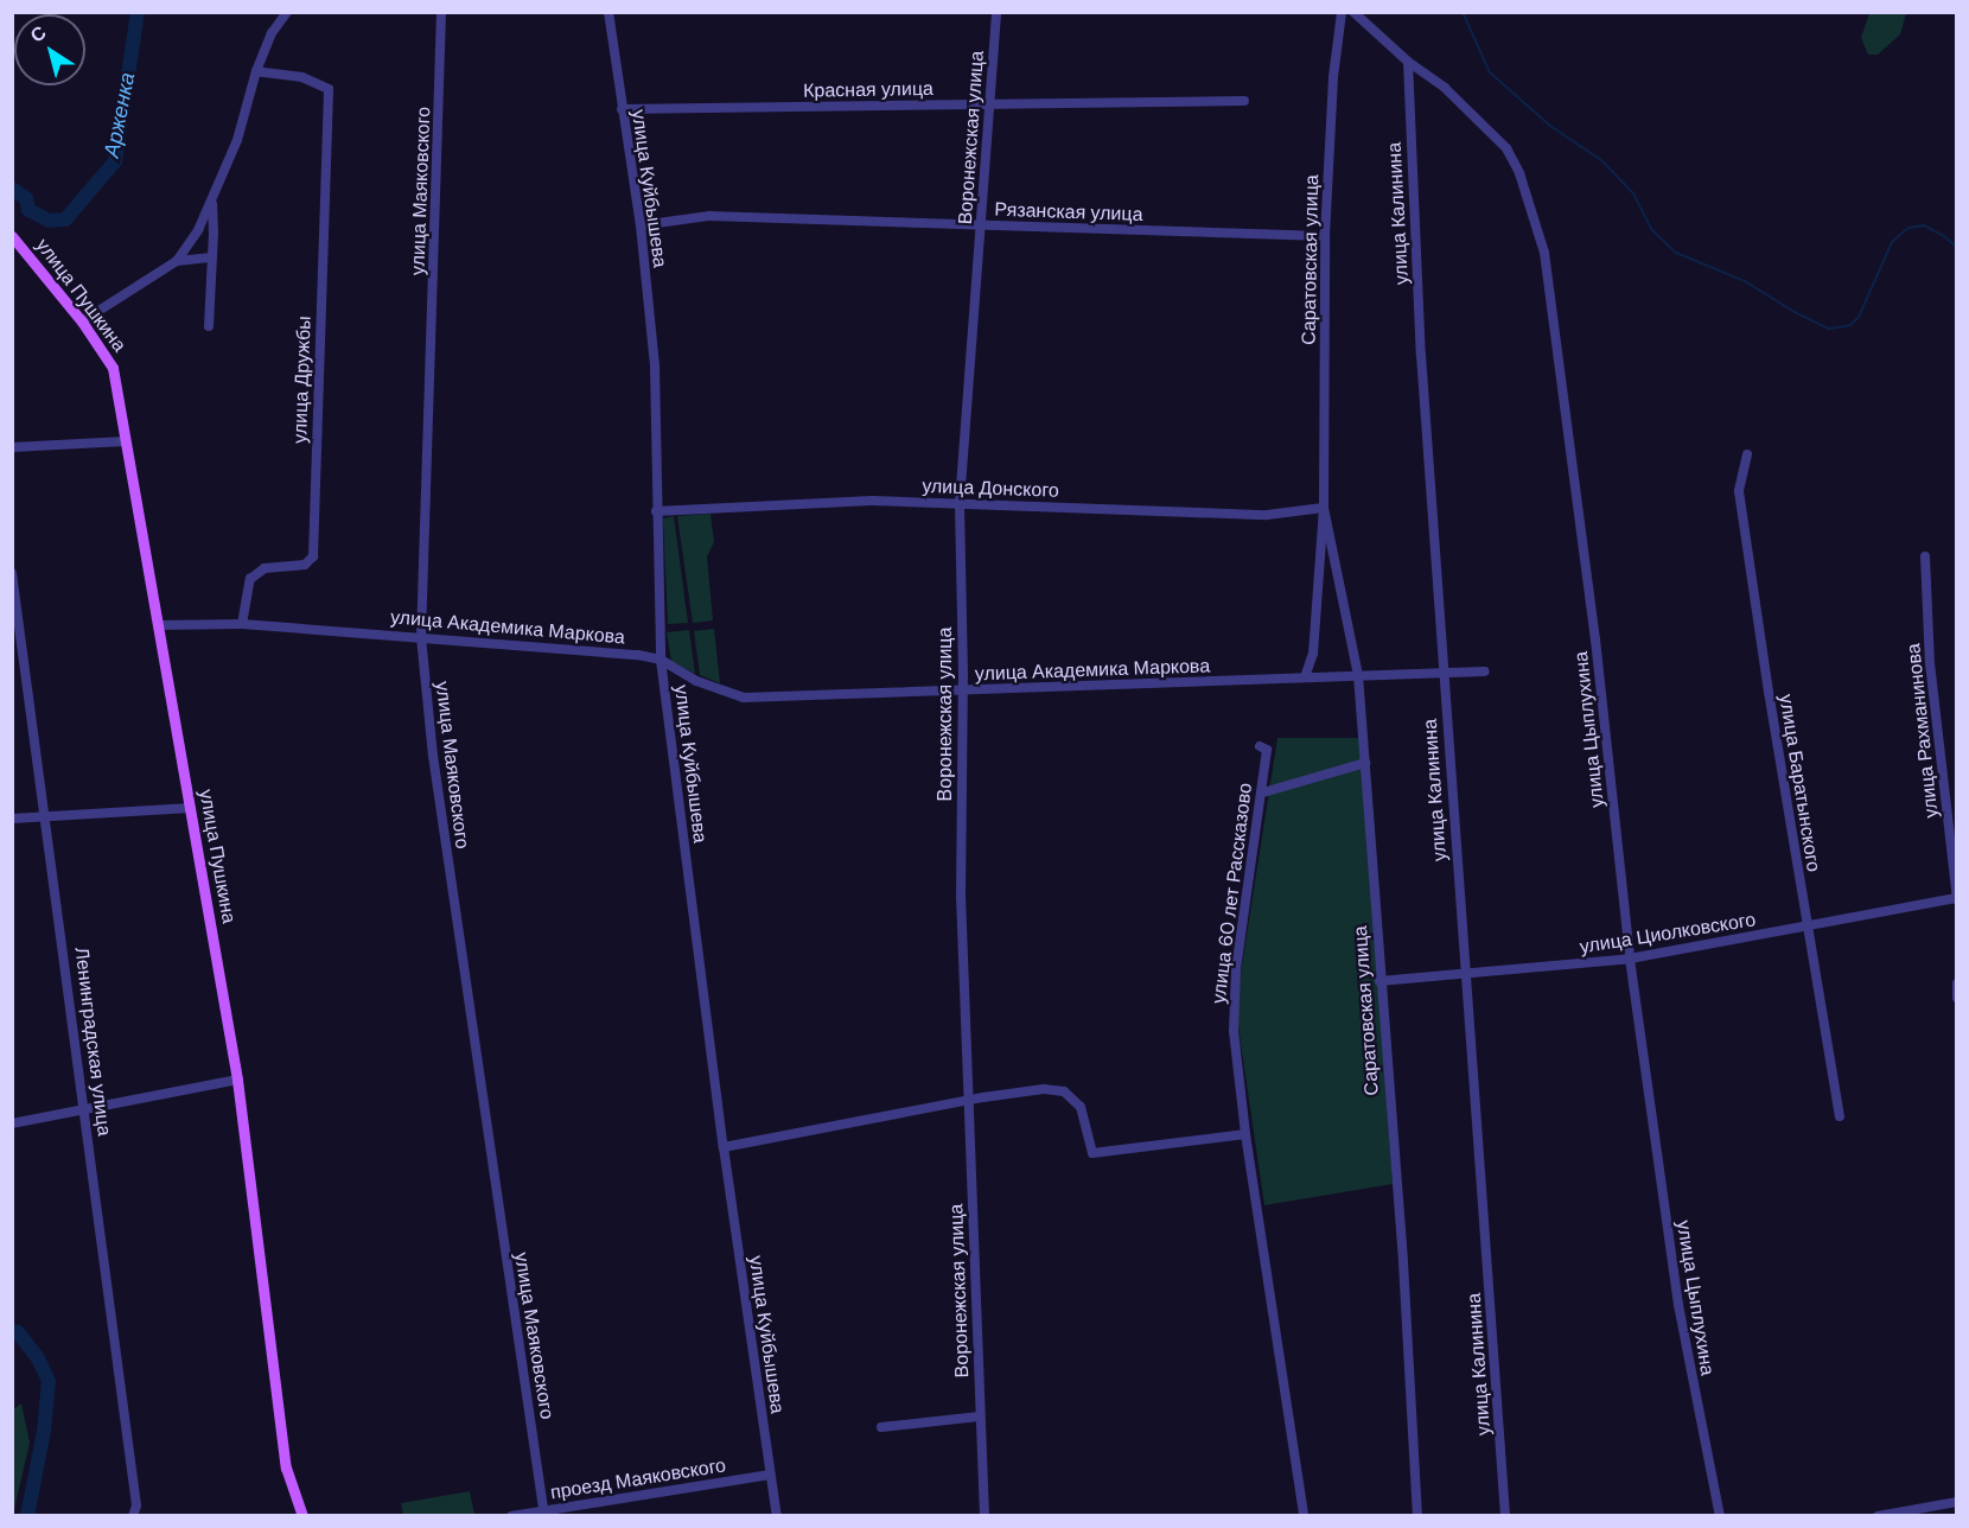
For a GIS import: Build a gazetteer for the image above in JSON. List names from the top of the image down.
{
  "streets": {
    "main road": ["улица Пушкина"],
    "street": [
      "Красная улица",
      "Воронежская улица",
      "улица Куйбышева",
      "улица Маяковского",
      "Рязанская улица",
      "улица Калинина",
      "Саратовская улица",
      "улица Дружбы",
      "улица Донского",
      "улица Академика Маркова",
      "улица Цыплухина",
      "улица Рахманинова",
      "улица Баратынского",
      "улица 60 лет Рассказово",
      "улица Циолковского",
      "Ленинградская улица",
      "проезд Маяковского"
    ]
  },
  "crossings": [
    ["Красная улица", "Воронежская улица"],
    ["Красная улица", "улица Куйбышева"],
    ["Воронежская улица", "Рязанская улица"],
    ["Воронежская улица", "улица Донского"],
    ["Воронежская улица", "улица Академика Маркова"],
    ["улица Куйбышева", "Рязанская улица"],
    ["улица Куйбышева", "улица Донского"],
    ["улица Куйбышева", "улица Академика Маркова"],
    ["улица Куйбышева", "проезд Маяковского"],
    ["улица Маяковского", "улица Академика Маркова"],
    ["улица Маяковского", "проезд Маяковского"],
    ["Рязанская улица", "Саратовская улица"],
    ["улица Калинина", "улица Академика Маркова"],
    ["улица Калинина", "улица Цыплухина"],
    ["улица Калинина", "улица Циолковского"],
    ["Саратовская улица", "улица Донского"],
    ["Саратовская улица", "улица Академика Маркова"],
    ["Саратовская улица", "улица Циолковского"],
    ["улица Пушкина", "улица Академика Маркова"],
    ["улица Дружбы", "улица Академика Маркова"],
    ["улица Цыплухина", "улица Циолковского"],
    ["улица Рахманинова", "улица Циолковского"],
    ["улица Баратынского", "улица Циолковского"]
  ],
  "water": ["Арженка"],
  "north": "top left"
}
